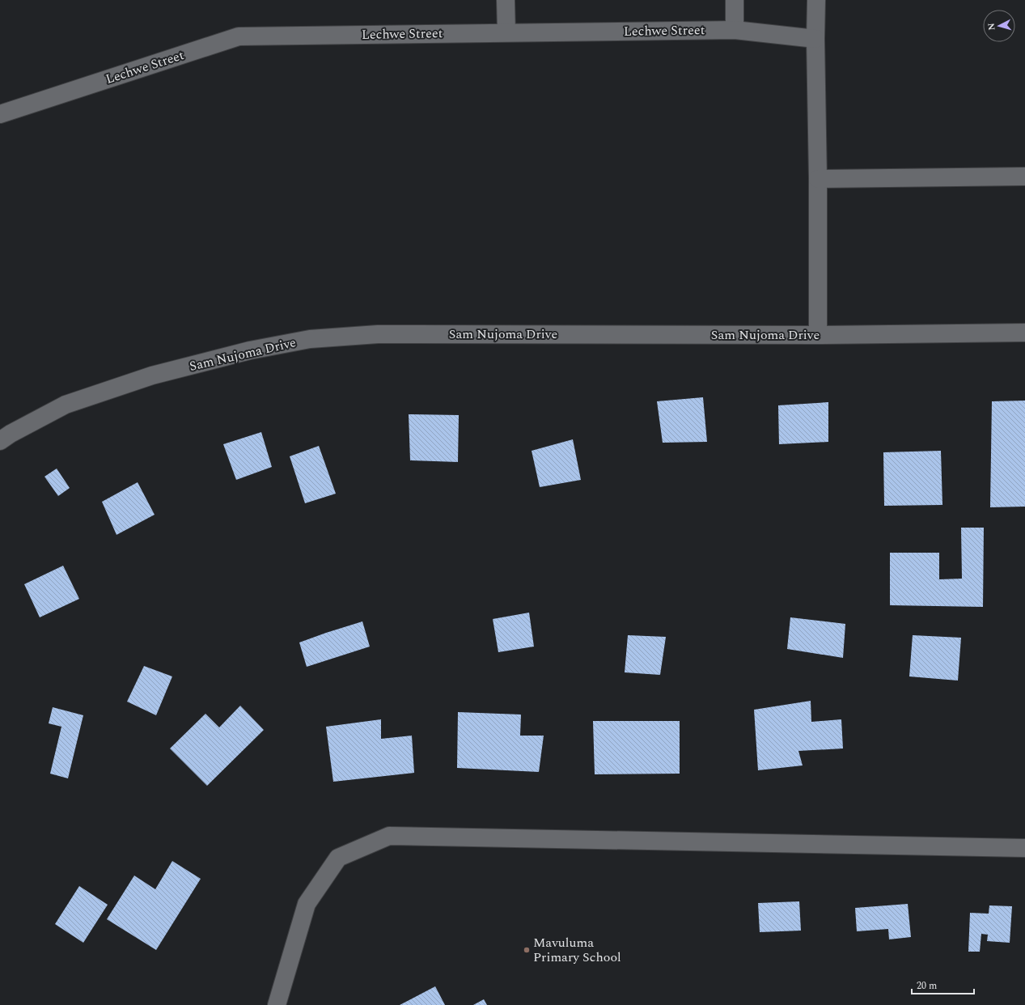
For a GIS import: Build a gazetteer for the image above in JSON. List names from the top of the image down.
{
  "streets": {
    "street": ["Lechwe Street", "Sam Nujoma Drive"]
  },
  "places": ["Mavuluma Primary School"],
  "scale_bar": "20 m",
  "north": "left"
}
